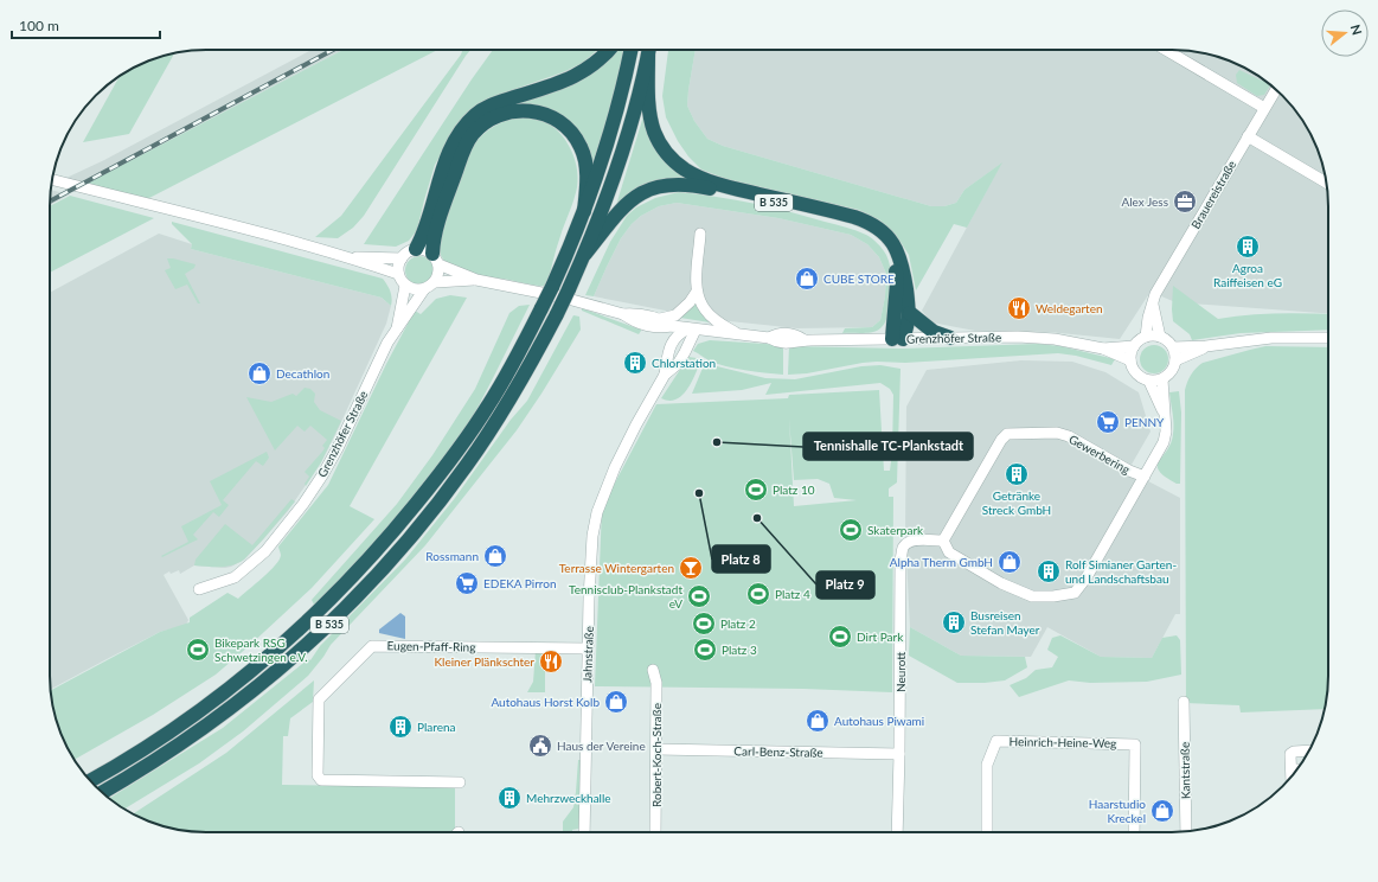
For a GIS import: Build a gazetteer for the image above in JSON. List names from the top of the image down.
{
  "streets": {
    "highway": ["B 535"],
    "street": [
      "Brauereistraße",
      "Grenzhöfer Straße",
      "Gewerbering",
      "Eugen-Pfaff-Ring",
      "Jahnstraße",
      "Neurott",
      "Heinrich-Heine-Weg",
      "Carl-Benz-Straße",
      "Robert-Koch-Straße",
      "Kantstraße"
    ]
  },
  "crossings": [
    ["Brauereistraße", "Grenzhöfer Straße"],
    ["B 535", "Grenzhöfer Straße"],
    ["Gewerbering", "Neurott"],
    ["Eugen-Pfaff-Ring", "Jahnstraße"],
    ["Neurott", "Carl-Benz-Straße"],
    ["Carl-Benz-Straße", "Robert-Koch-Straße"]
  ],
  "places": {
    "office": ["Alex Jess"],
    "building": [
      "Agroa Raiffeisen eG",
      "Chlorstation",
      "Getränke Streck GmbH",
      "Rolf Simianer Garten- und Landschaftsbau",
      "Busreisen Stefan Mayer",
      "Plarena",
      "Mehrzweckhalle"
    ],
    "shop": [
      "CUBE STORE",
      "Decathlon",
      "Rossmann",
      "Alpha Therm GmbH",
      "Autohaus Horst Kolb",
      "Autohaus Piwami",
      "Haarstudio Kreckel"
    ],
    "restaurant": ["Weldegarten", "Kleiner Plänkschter"],
    "supermarket": ["PENNY", "EDEKA Pirron"],
    "other": ["Tennishalle TC-Plankstadt", "Platz 8", "Platz 9"],
    "sports": [
      "Platz 10",
      "Skaterpark",
      "Platz 4",
      "Tennisclub-Plankstadt eV",
      "Platz 2",
      "Dirt Park",
      "Bikepark RSG Schwetzingen e.V.",
      "Platz 3"
    ],
    "bar": ["Terrasse Wintergarten"],
    "public building": ["Haus der Vereine"]
  },
  "scale_bar": "100 m",
  "north": "right"
}
